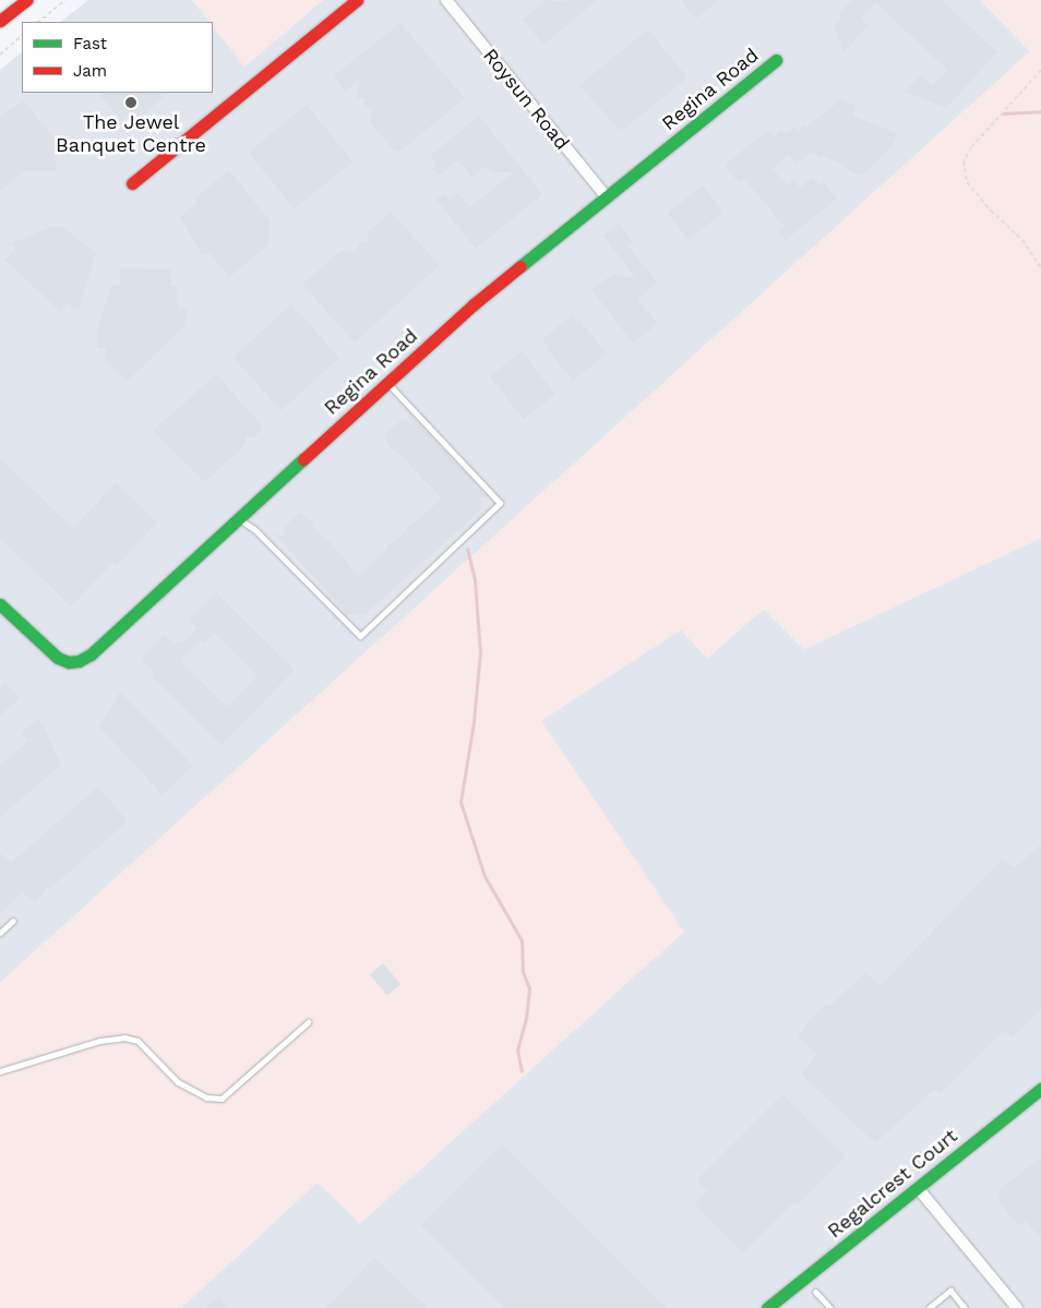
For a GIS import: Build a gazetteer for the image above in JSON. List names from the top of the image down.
{
  "streets": {
    "street": ["Regina Road", "Roysun Road", "Regalcrest Court"]
  },
  "crossings": [
    ["Regina Road", "Roysun Road"]
  ],
  "places": ["The Jewel Banquet Centre"],
  "legend": ["Fast", "Jam"]
}
